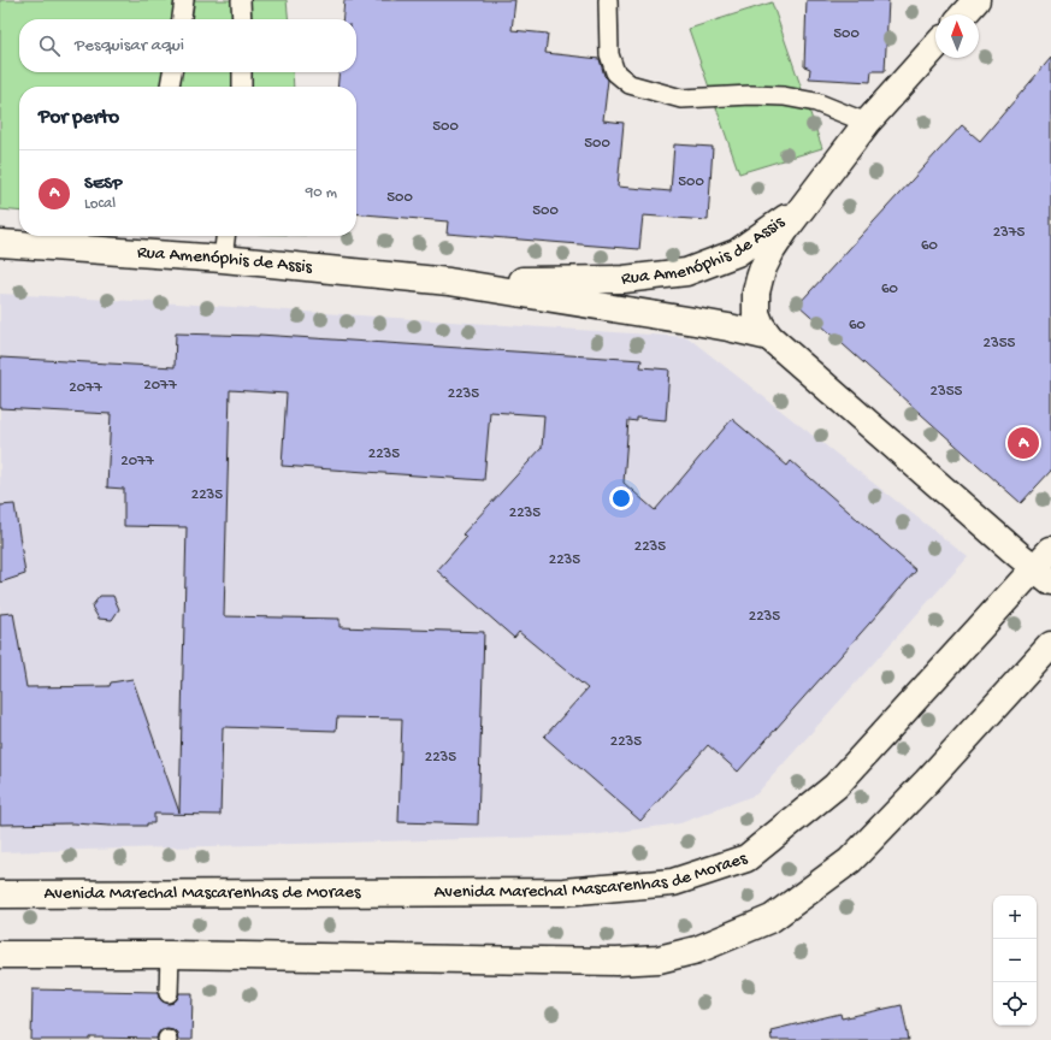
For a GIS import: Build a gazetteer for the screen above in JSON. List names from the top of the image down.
{
  "streets": {
    "main road": ["Rua Amenóphis de Assis", "Avenida Marechal Mascarenhas de Moraes"]
  },
  "crossings": [
    ["Rua Amenóphis de Assis", "Avenida Marechal Mascarenhas de Moraes"]
  ],
  "house_numbers": [
    "500",
    "500",
    "500",
    "500",
    "500",
    "500",
    "2375",
    "60",
    "60",
    "60",
    "2355",
    "2077",
    "2077",
    "2355",
    "2235",
    "2235",
    "2077",
    "2235",
    "2235",
    "2235",
    "2235",
    "2235",
    "2235",
    "2235"
  ],
  "north": "top",
  "page": {
    "search": "Pesquisar aqui",
    "heading": "Por perto",
    "list": [
      {
        "mark": "A",
        "name": "SESP",
        "note": "Local",
        "value": "90 m"
      }
    ],
    "pins": "A",
    "map_buttons": ["+", "−"]
  }
}
